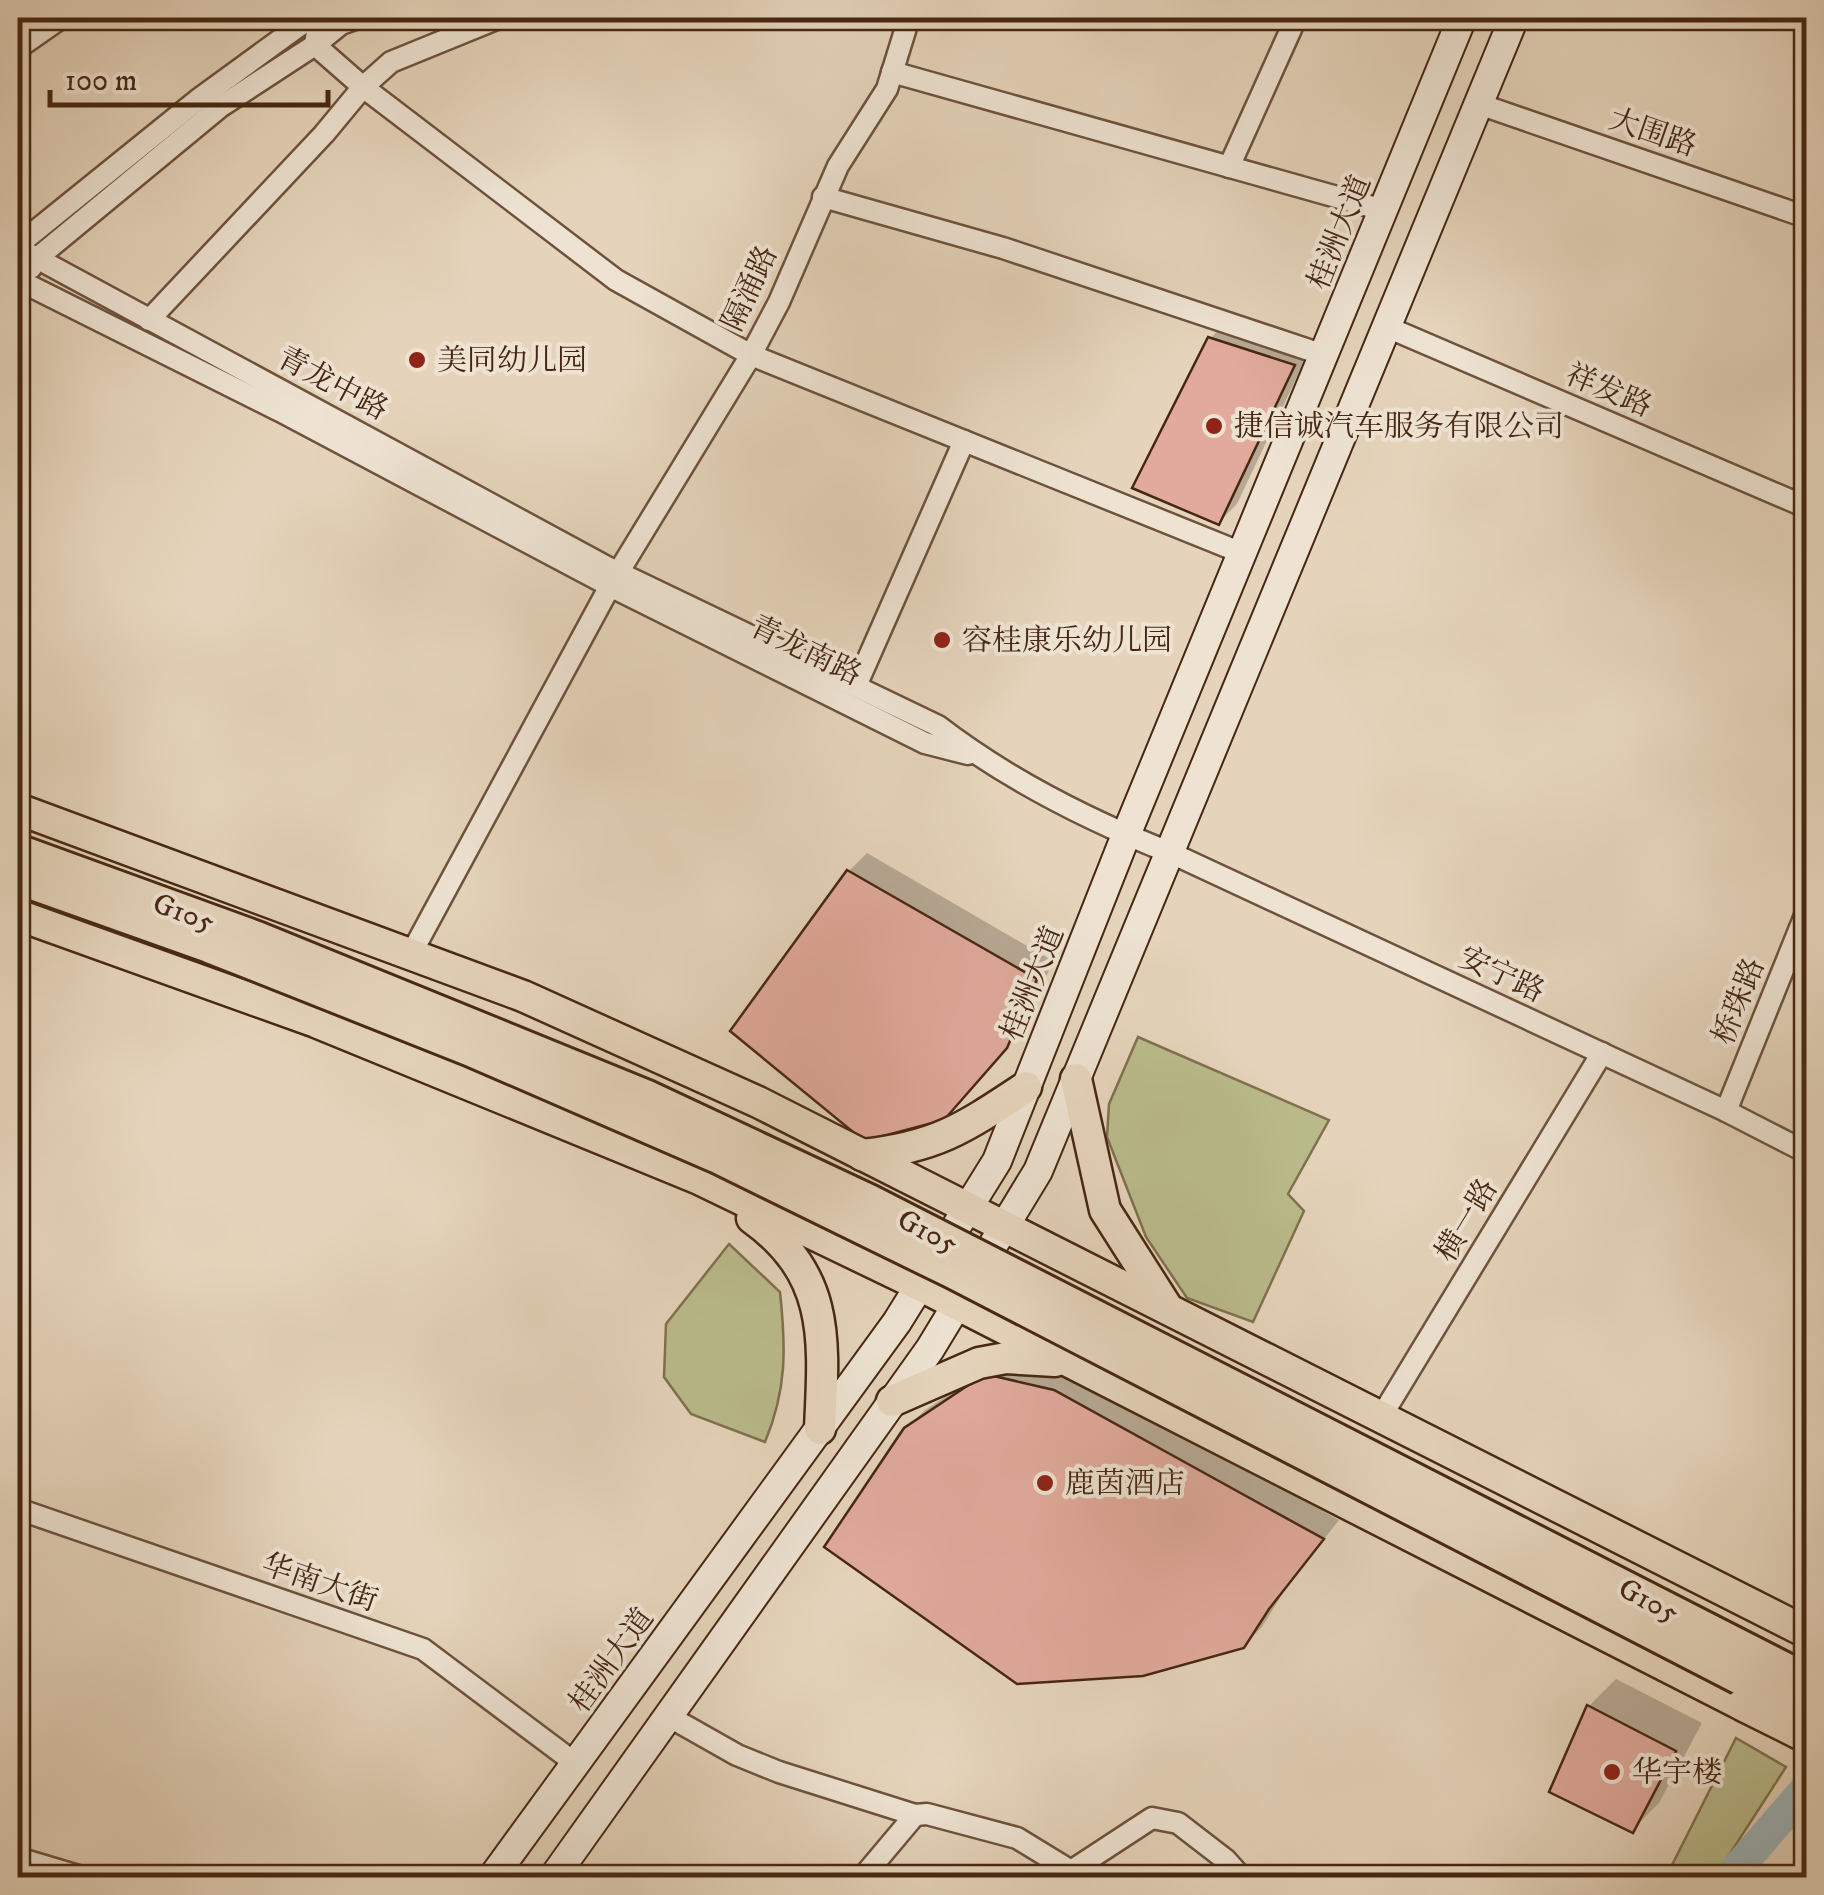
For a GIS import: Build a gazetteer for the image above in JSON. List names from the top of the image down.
{
  "streets": {
    "highway": ["G105"],
    "main road": ["桂洲大道"],
    "street": [
      "大围路",
      "隔涌路",
      "青龙中路",
      "祥发路",
      "青龙南路",
      "安宁路",
      "桥珠路",
      "横一路",
      "华南大街"
    ]
  },
  "crossings": [
    ["桂洲大道", "青龙南路"],
    ["桂洲大道", "华南大街"],
    ["隔涌路", "青龙中路"],
    ["隔涌路", "青龙南路"],
    ["青龙中路", "青龙南路"],
    ["青龙南路", "安宁路"],
    ["安宁路", "桥珠路"],
    ["安宁路", "横一路"]
  ],
  "places": [
    "美同幼儿园",
    "捷信诚汽车服务有限公司",
    "容桂康乐幼儿园",
    "鹿茵酒店",
    "华宇楼"
  ],
  "scale_bar": "100 m"
}
